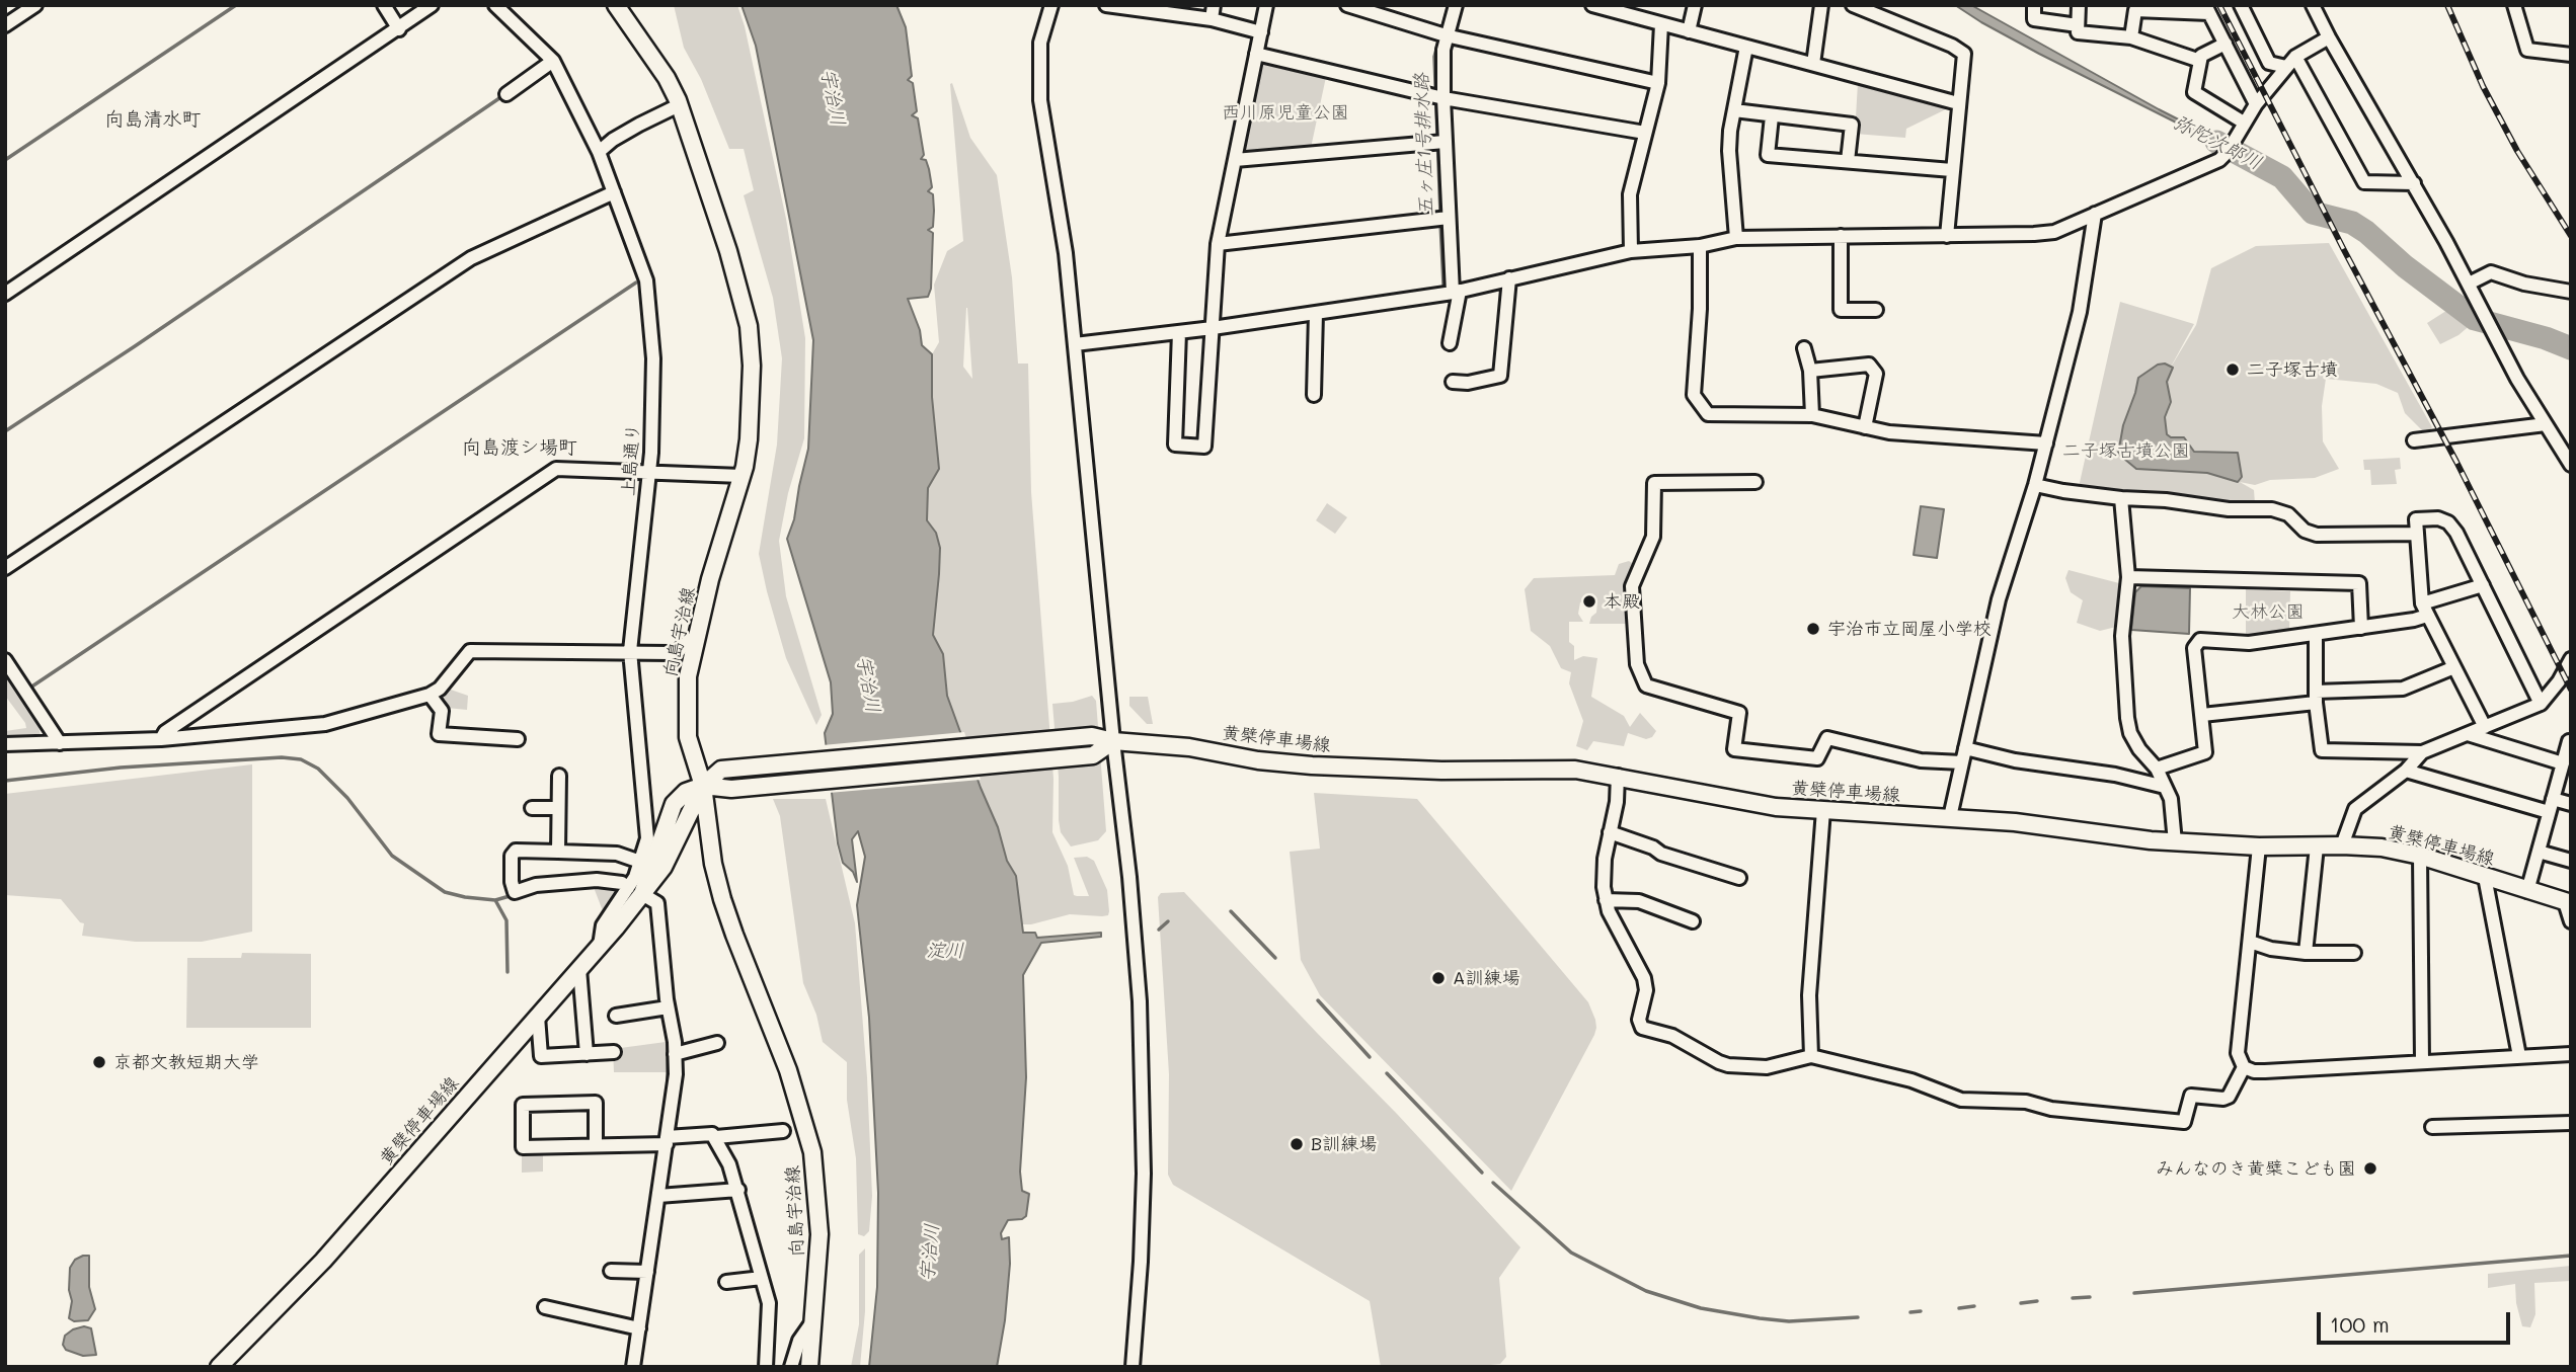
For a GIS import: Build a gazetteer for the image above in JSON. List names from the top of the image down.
{
  "streets": {
    "main road": ["向島宇治線", "黄檗停車場線"],
    "street": ["上島通り"]
  },
  "crossings": [
    ["上島通り", "黄檗停車場線"],
    ["向島宇治線", "黄檗停車場線"]
  ],
  "districts": ["向島清水町", "向島渡シ場町"],
  "water": [
    "宇治川",
    "弥陀次郎川",
    "五ヶ庄1号排水路",
    "淀川"
  ],
  "parks": ["西川原児童公園", "二子塚古墳公園", "大林公園"],
  "places": [
    "二子塚古墳",
    "本殿",
    "宇治市立岡屋小学校",
    "A訓練場",
    "京都文教短期大学",
    "B訓練場",
    "みんなのき黄檗こども園"
  ],
  "scale_bar": "100 m"
}
